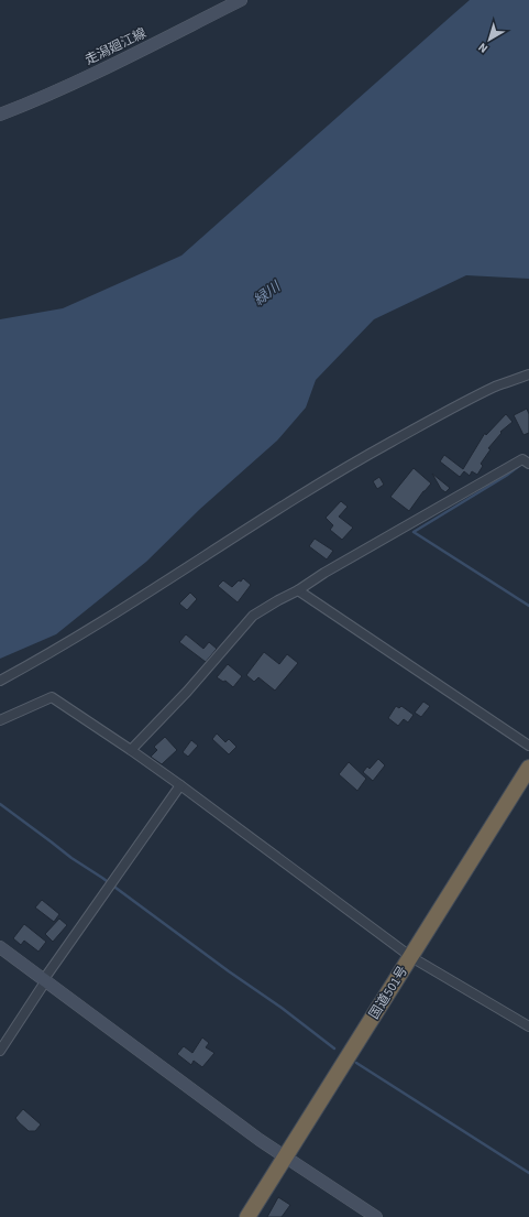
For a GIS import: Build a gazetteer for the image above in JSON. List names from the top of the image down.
{
  "streets": {
    "highway": ["国道501号"],
    "street": ["走潟廻江線"]
  },
  "water": ["緑川"],
  "north": "bottom left"
}
